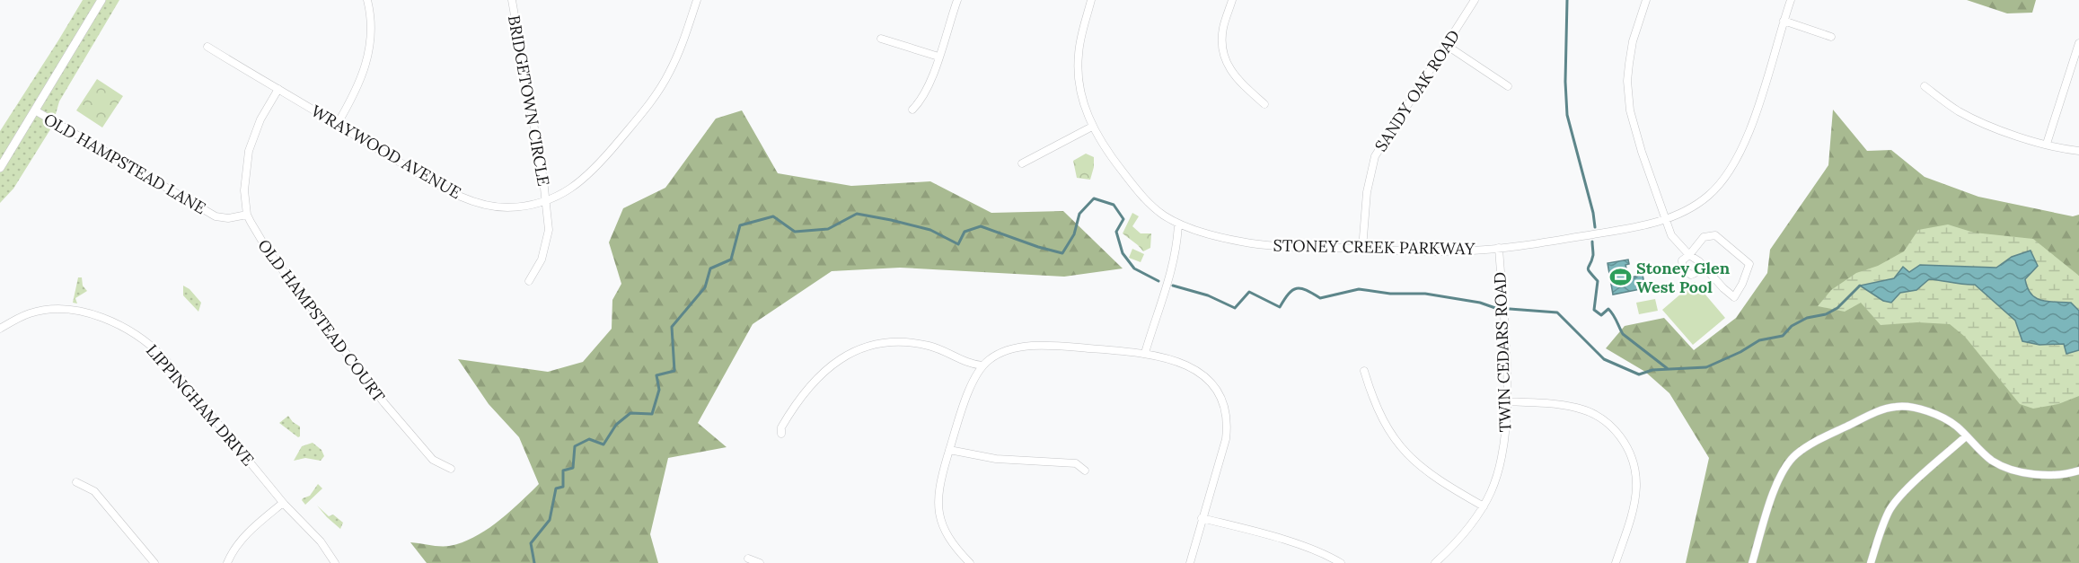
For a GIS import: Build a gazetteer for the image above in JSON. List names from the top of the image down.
{
  "streets": {
    "street": [
      "SANDY OAK ROAD",
      "BRIDGETOWN CIRCLE",
      "WRAYWOOD AVENUE",
      "OLD HAMPSTEAD LANE",
      "STONEY CREEK PARKWAY",
      "OLD HAMPSTEAD COURT",
      "TWIN CEDARS ROAD",
      "LIPPINGHAM DRIVE"
    ]
  },
  "crossings": [
    ["SANDY OAK ROAD", "STONEY CREEK PARKWAY"],
    ["BRIDGETOWN CIRCLE", "WRAYWOOD AVENUE"],
    ["WRAYWOOD AVENUE", "OLD HAMPSTEAD COURT"],
    ["OLD HAMPSTEAD LANE", "OLD HAMPSTEAD COURT"],
    ["STONEY CREEK PARKWAY", "TWIN CEDARS ROAD"]
  ],
  "places": {
    "sports": ["Stoney Glen West Pool"]
  }
}
